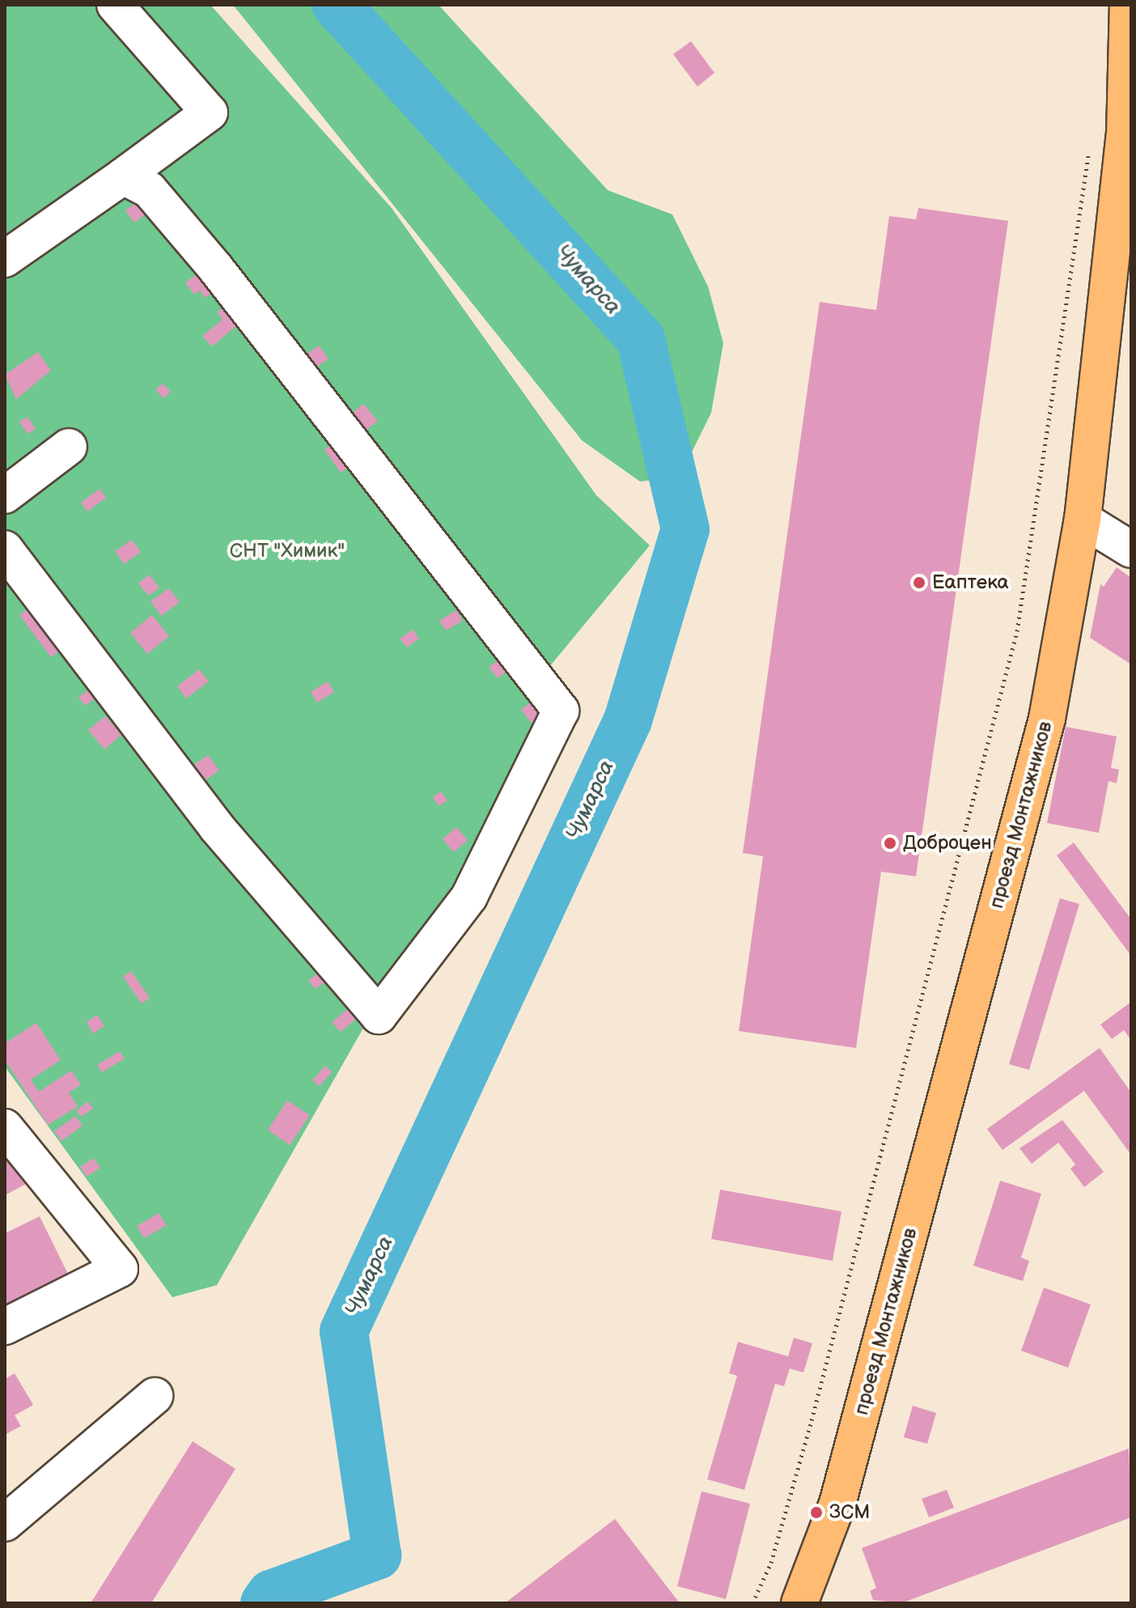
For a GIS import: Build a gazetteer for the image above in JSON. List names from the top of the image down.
{
  "streets": {
    "main road": ["проезд Монтажников"]
  },
  "water": ["Чумарса"],
  "parks": ["СНТ \"Химик\""],
  "places": ["Еаптека", "Доброцен", "ЗСМ"]
}
